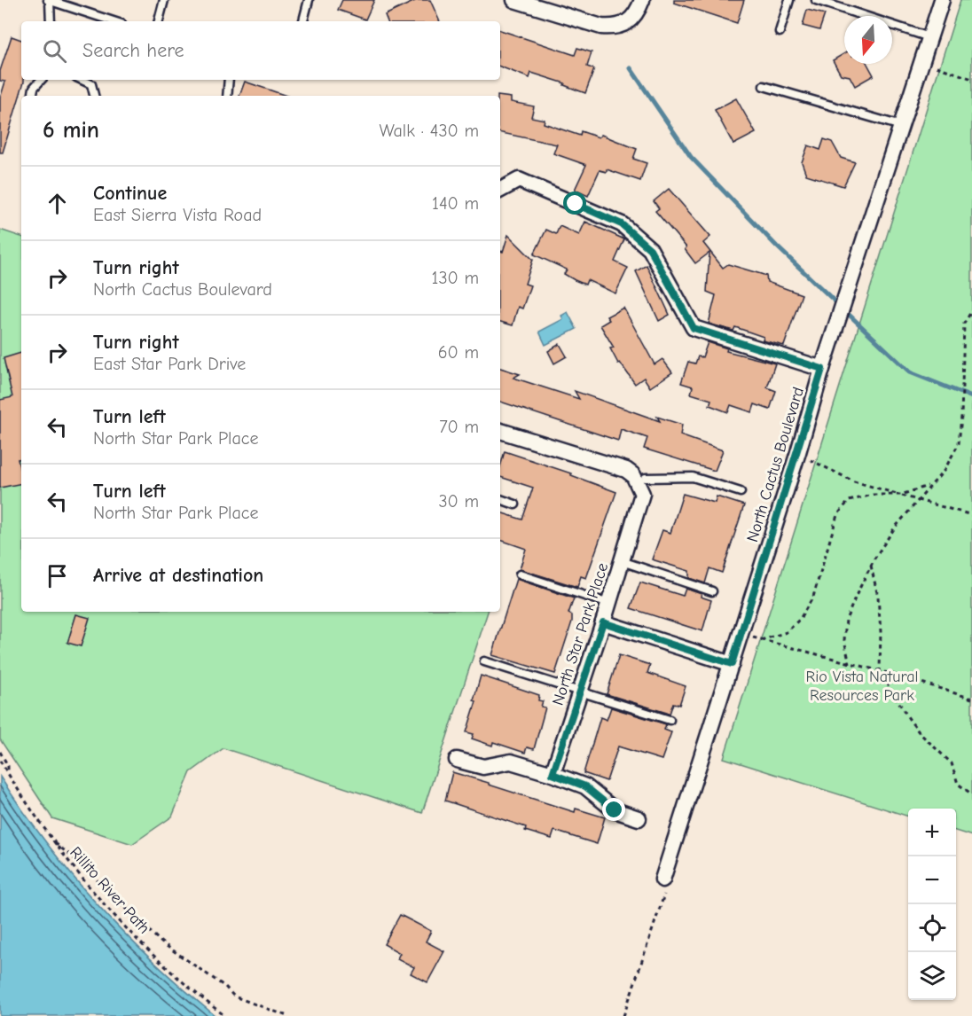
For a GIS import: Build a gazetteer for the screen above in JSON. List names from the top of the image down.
{
  "streets": {
    "street": ["North Cactus Boulevard", "North Star Park Place"],
    "path": ["Rillito River Path"]
  },
  "parks": ["Rio Vista Natural Resources Park"],
  "north": "bottom",
  "page": {
    "search": "Search here",
    "heading": ["6 min", "Walk · 430 m"],
    "list": [
      ["Continue", "East Sierra Vista Road", "140 m"],
      ["Turn right", "North Cactus Boulevard", "130 m"],
      ["Turn right", "East Star Park Drive", "60 m"],
      ["Turn left", "North Star Park Place", "70 m"],
      ["Turn left", "North Star Park Place", "30 m"],
      "Arrive at destination"
    ],
    "map_buttons": ["+", "−"]
  }
}
